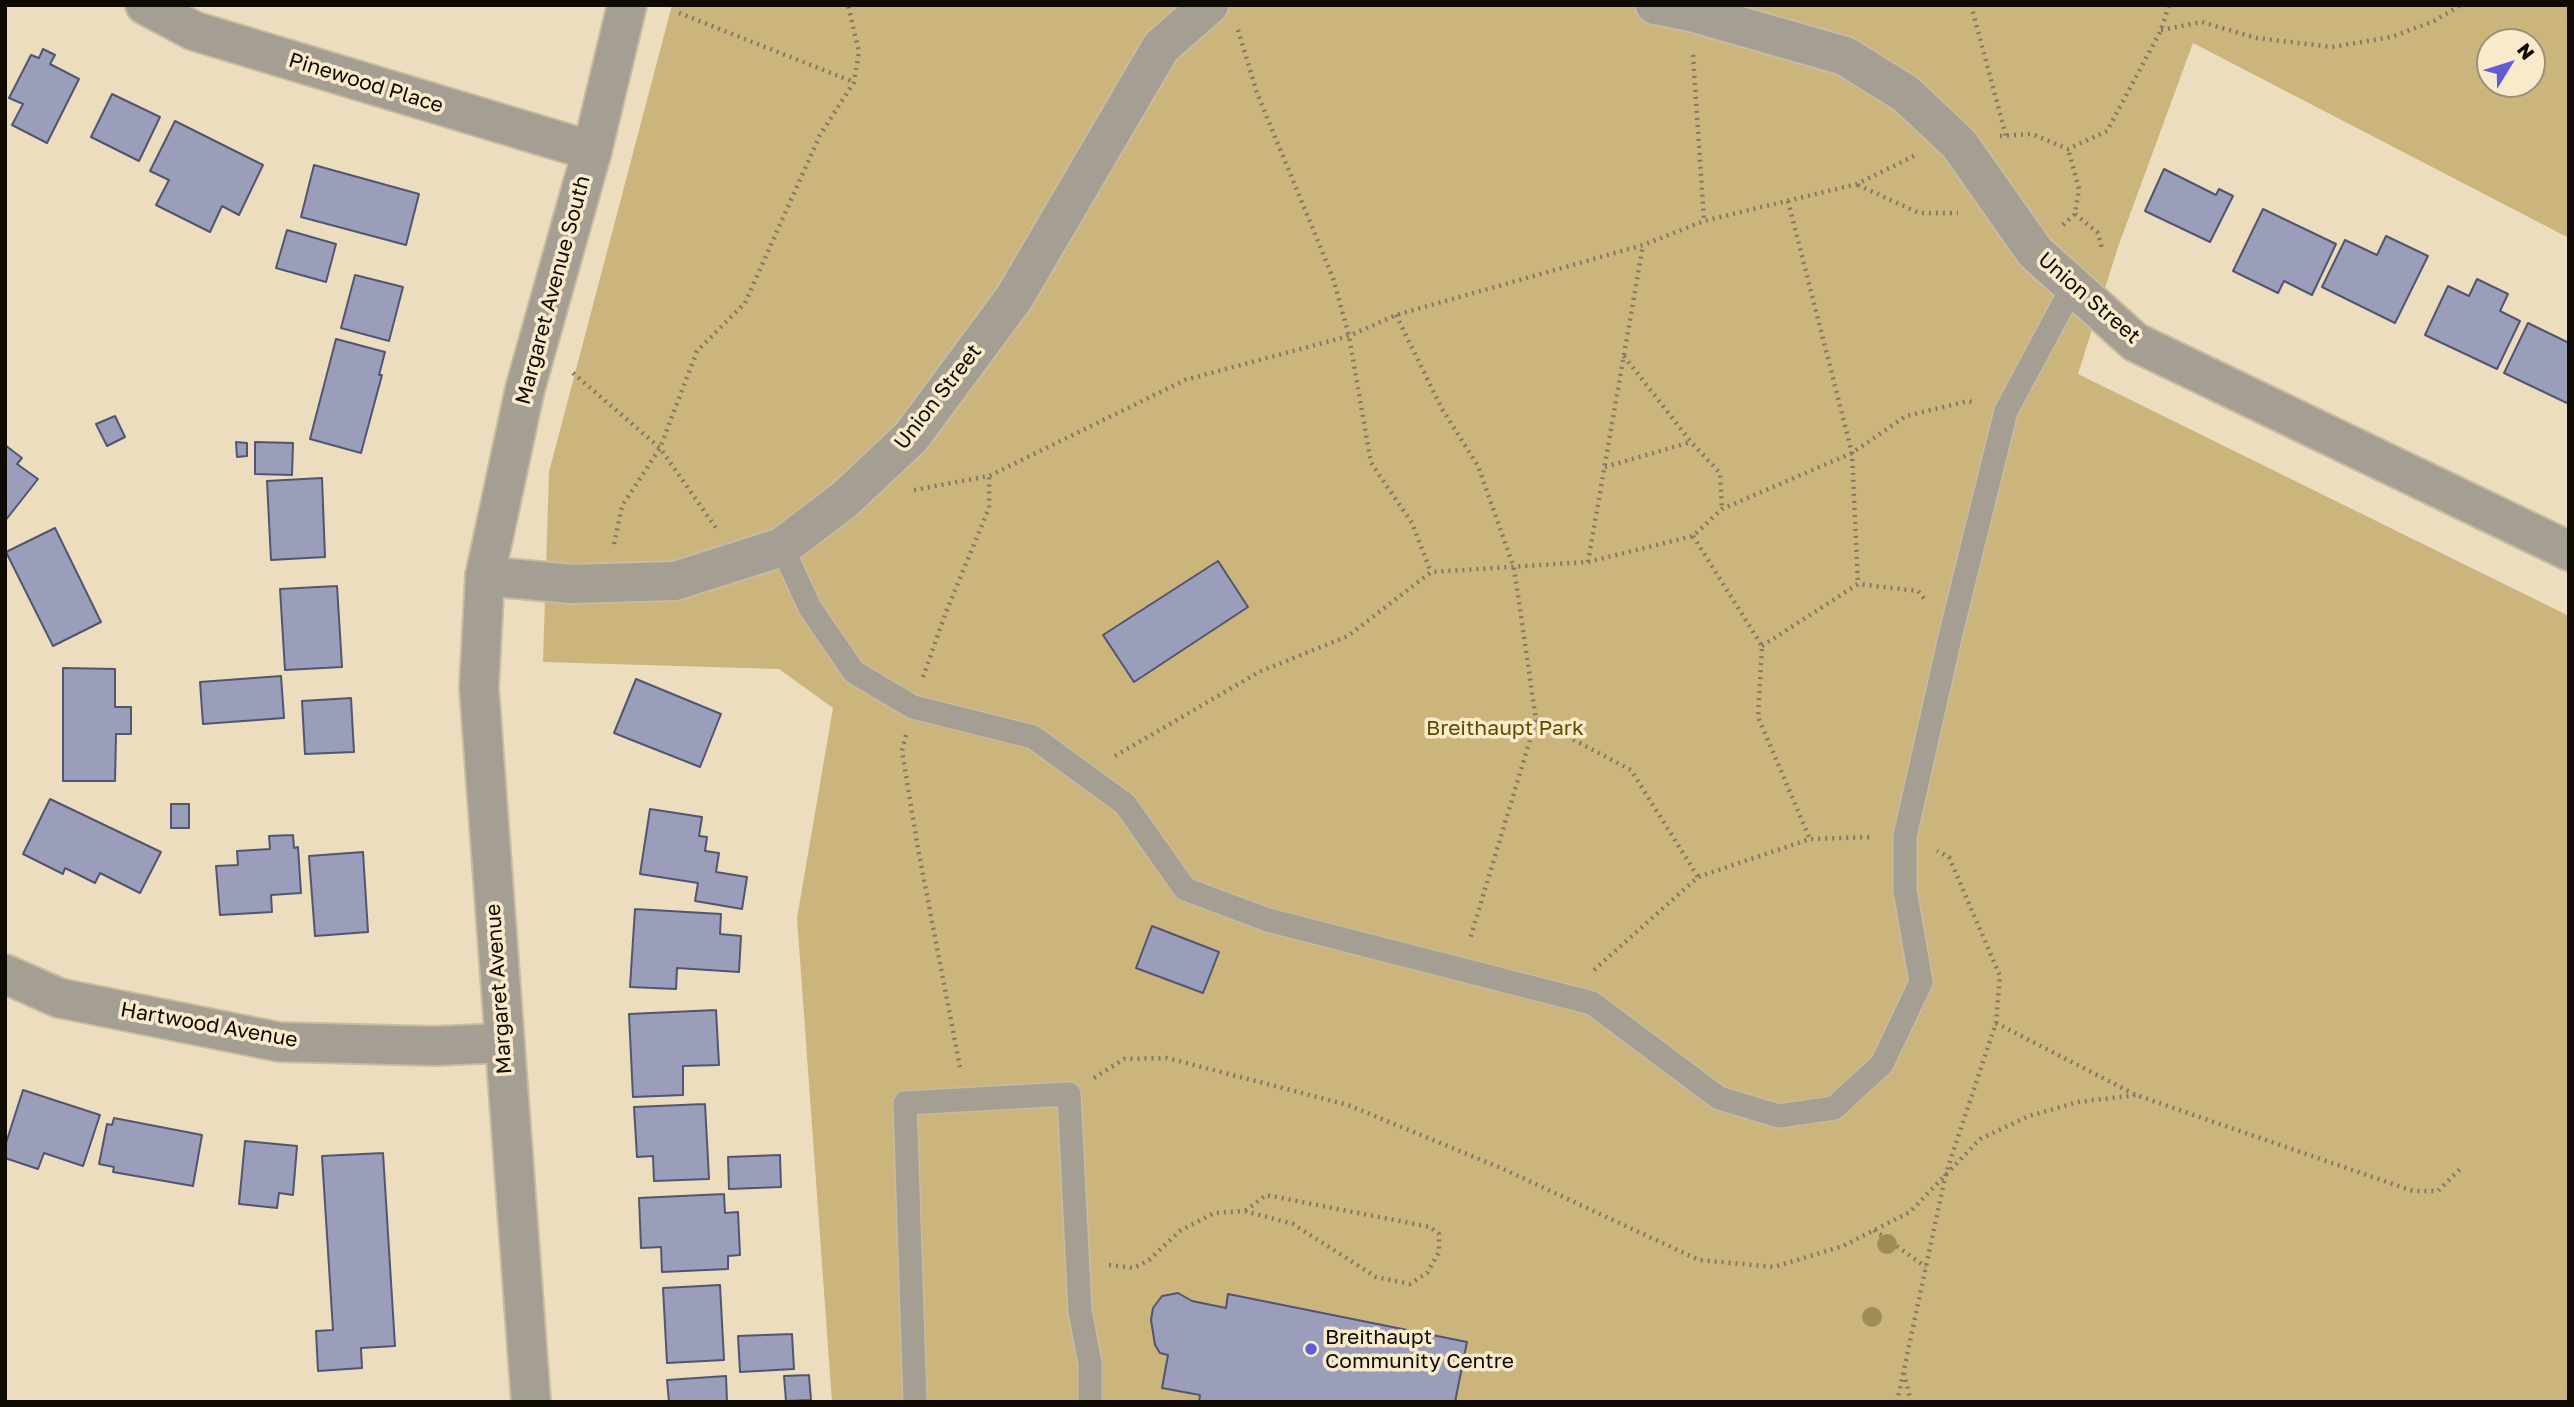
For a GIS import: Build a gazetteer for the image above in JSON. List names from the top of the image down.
{
  "streets": {
    "street": [
      "Pinewood Place",
      "Margaret Avenue South",
      "Union Street",
      "Margaret Avenue",
      "Hartwood Avenue"
    ]
  },
  "crossings": [
    ["Pinewood Place", "Margaret Avenue South"],
    ["Margaret Avenue South", "Union Street"],
    ["Margaret Avenue South", "Margaret Avenue"],
    ["Union Street", "Margaret Avenue"],
    ["Margaret Avenue", "Hartwood Avenue"]
  ],
  "parks": ["Breithaupt Park"],
  "places": ["Breithaupt Community Centre"],
  "north": "top right"
}
